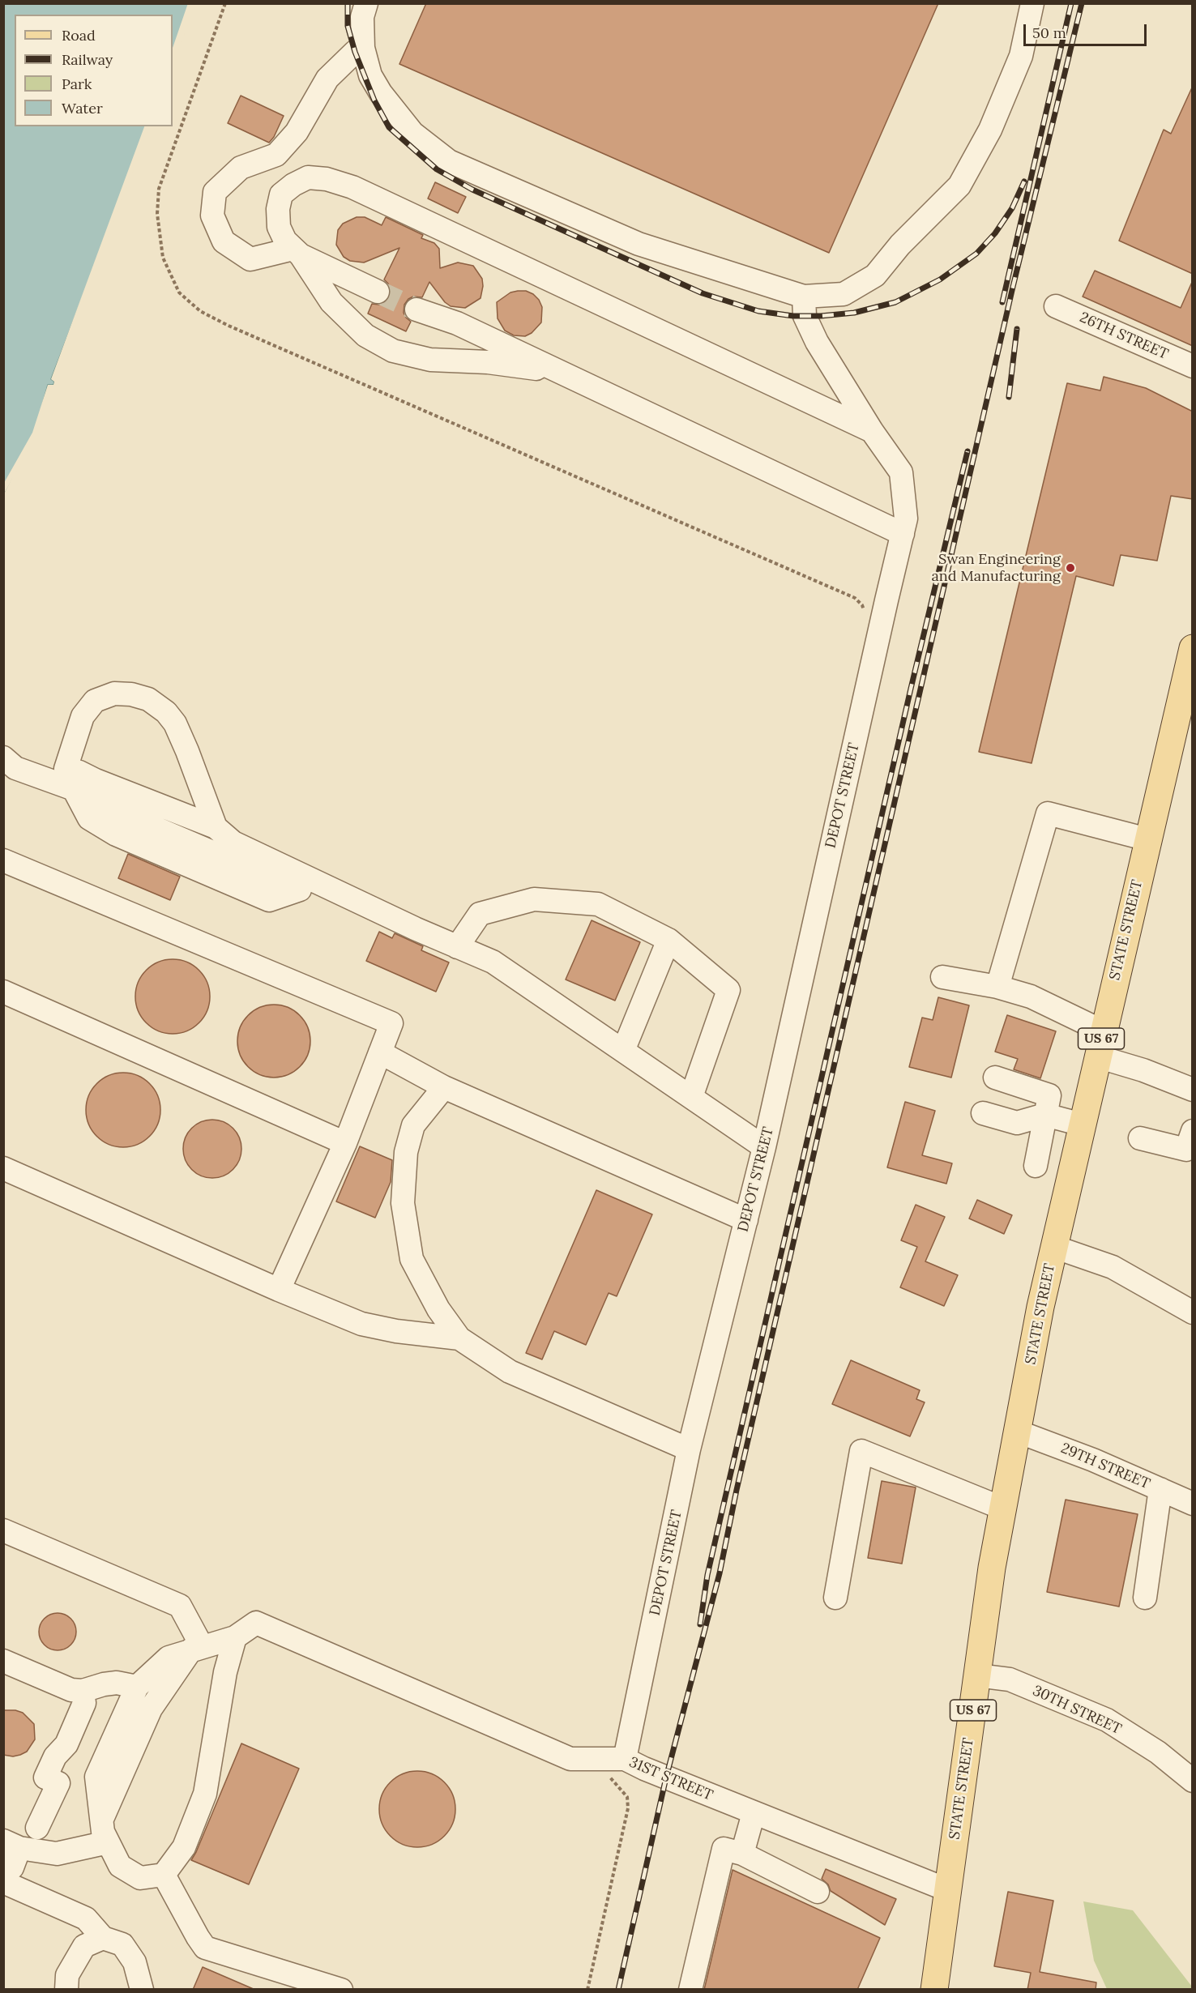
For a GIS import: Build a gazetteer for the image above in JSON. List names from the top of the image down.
{
  "streets": {
    "main road": ["STATE STREET", "US 67"],
    "street": [
      "26TH STREET",
      "DEPOT STREET",
      "29TH STREET",
      "30TH STREET",
      "31ST STREET"
    ]
  },
  "crossings": [
    ["DEPOT STREET", "31ST STREET"],
    ["STATE STREET", "29TH STREET"],
    ["STATE STREET", "30TH STREET"],
    ["STATE STREET", "31ST STREET"]
  ],
  "places": ["Swan Engineering and Manufacturing"],
  "legend": [
    "Road",
    "Railway",
    "Park",
    "Water"
  ],
  "scale_bar": "50 m"
}
